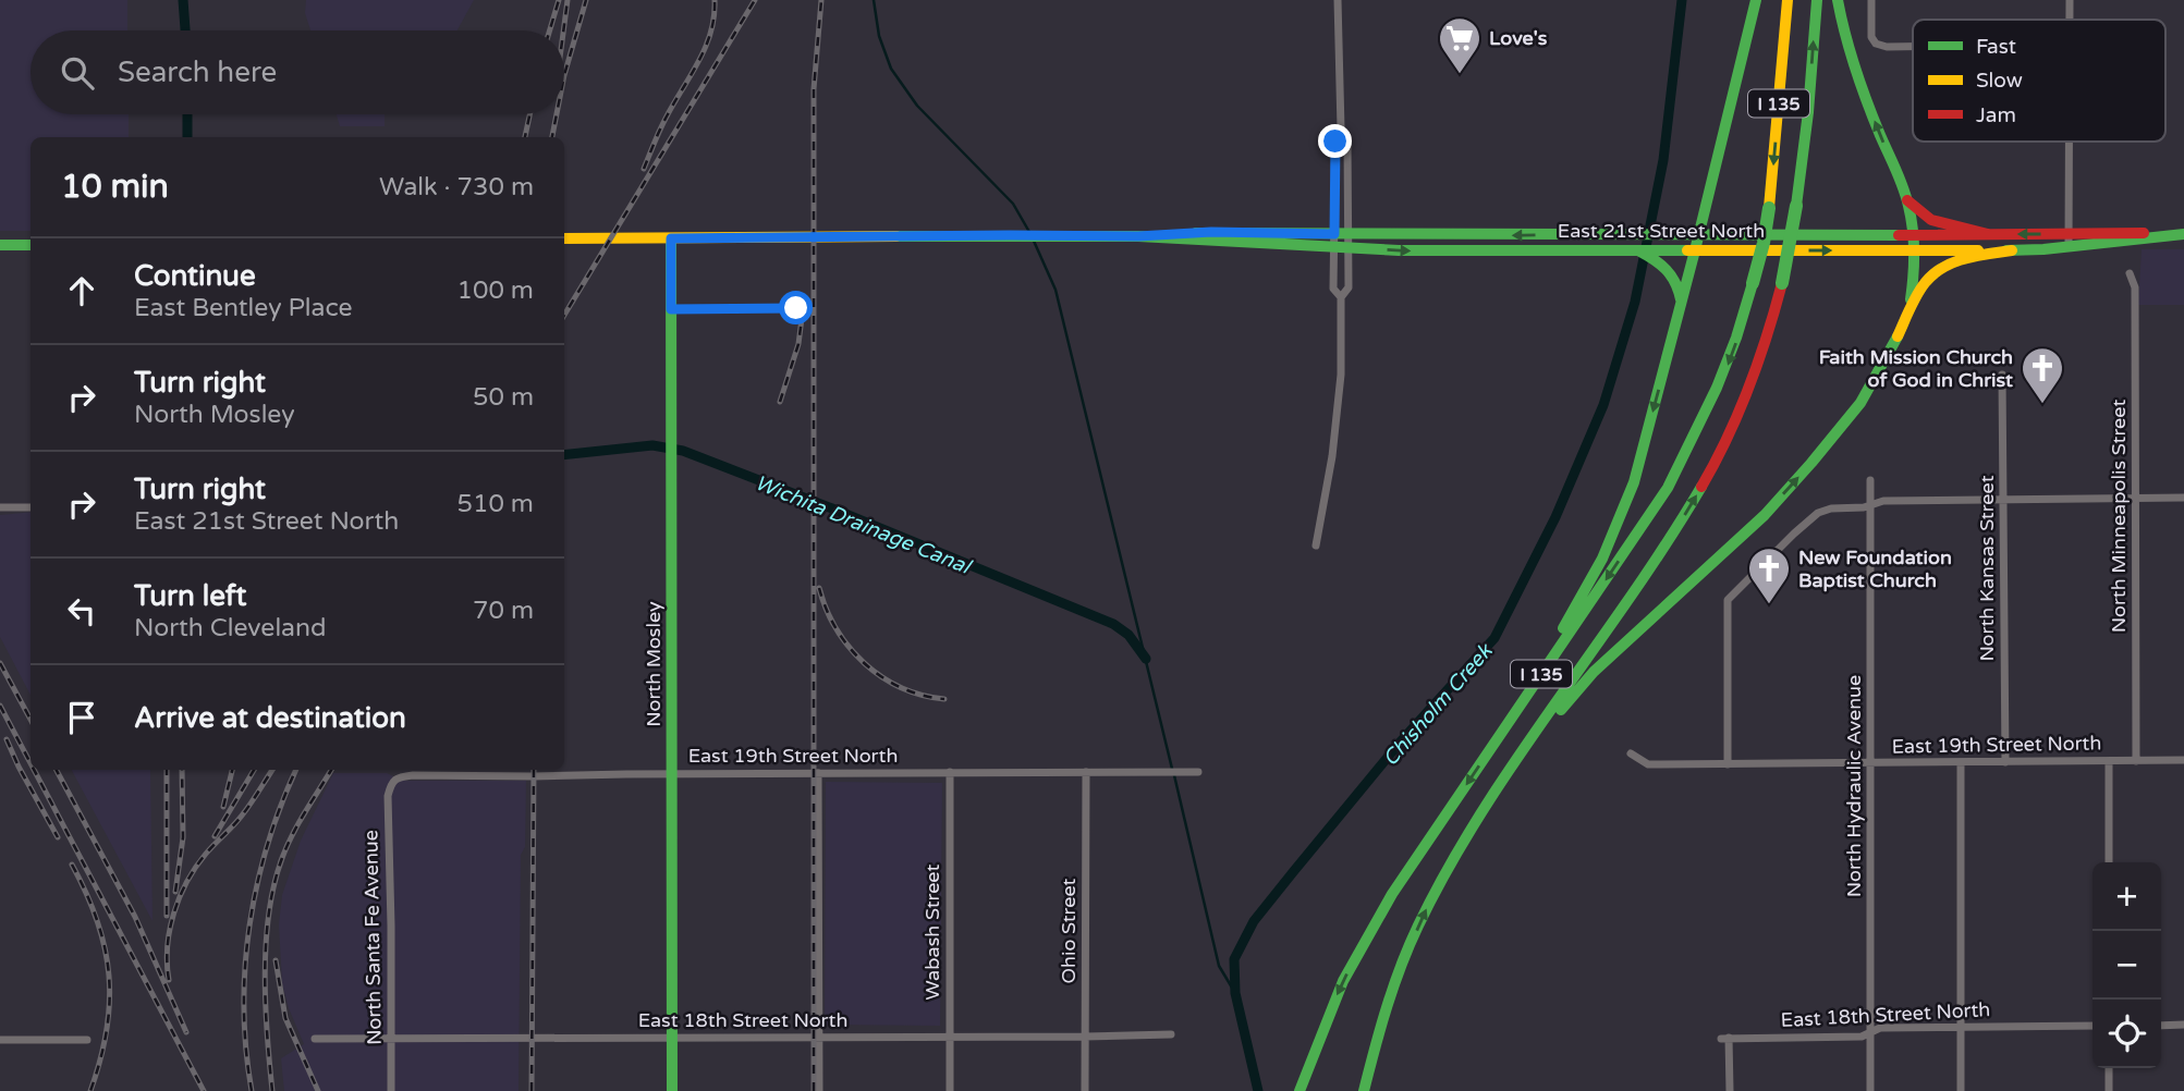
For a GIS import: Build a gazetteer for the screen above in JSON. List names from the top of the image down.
{
  "streets": {
    "main road": ["I 135", "East 21st Street North", "North Mosley"],
    "street": [
      "North Minneapolis Street",
      "North Kansas Street",
      "East 19th Street North",
      "North Hydraulic Avenue",
      "Ohio Street",
      "Wabash Street",
      "North Santa Fe Avenue",
      "East 18th Street North"
    ]
  },
  "crossings": [
    ["East 21st Street North", "North Mosley"],
    ["North Minneapolis Street", "East 19th Street North"],
    ["North Kansas Street", "East 19th Street North"],
    ["North Mosley", "East 19th Street North"],
    ["North Mosley", "East 18th Street North"],
    ["East 19th Street North", "North Hydraulic Avenue"],
    ["East 19th Street North", "Ohio Street"],
    ["East 19th Street North", "Wabash Street"],
    ["East 19th Street North", "North Santa Fe Avenue"],
    ["North Hydraulic Avenue", "East 18th Street North"],
    ["Ohio Street", "East 18th Street North"],
    ["Wabash Street", "East 18th Street North"],
    ["North Santa Fe Avenue", "East 18th Street North"]
  ],
  "water": ["Wichita Drainage Canal", "Chisholm Creek"],
  "places": {
    "supermarket": ["Love's"],
    "church": ["Faith Mission Church of God in Christ", "New Foundation Baptist Church"]
  },
  "legend": ["Fast", "Slow", "Jam"],
  "page": {
    "search": "Search here",
    "heading": ["10 min", "Walk · 730 m"],
    "list": [
      ["Continue", "East Bentley Place", "100 m"],
      ["Turn right", "North Mosley", "50 m"],
      ["Turn right", "East 21st Street North", "510 m"],
      ["Turn left", "North Cleveland", "70 m"],
      "Arrive at destination"
    ],
    "map_buttons": ["+", "−"]
  }
}
